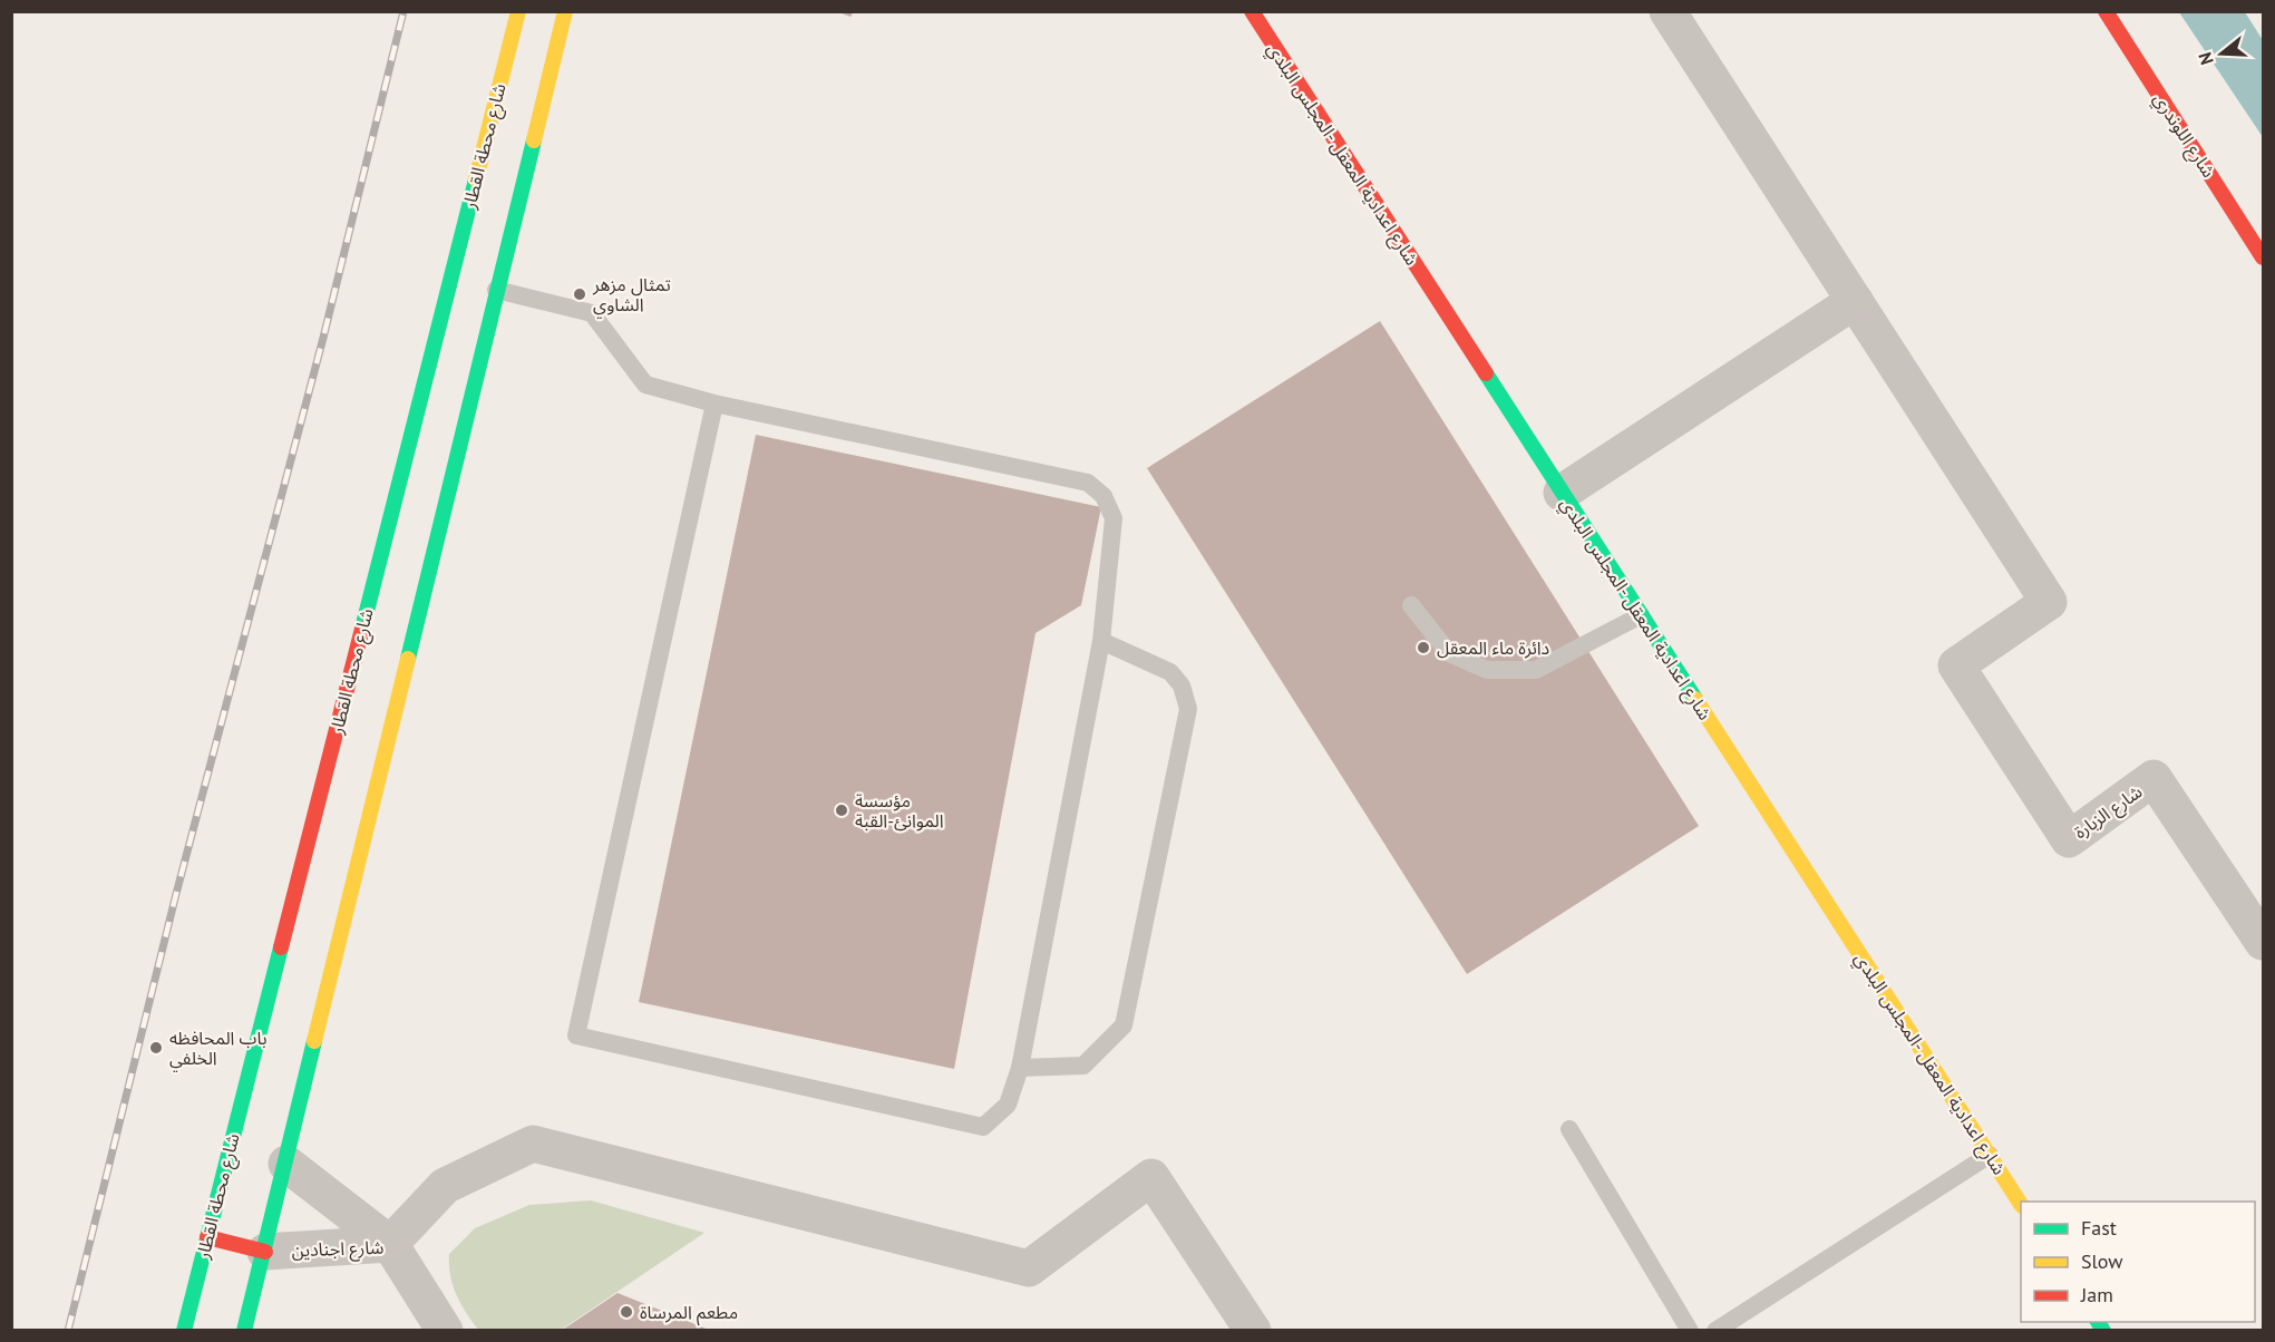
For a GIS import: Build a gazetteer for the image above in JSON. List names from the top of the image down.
{
  "streets": {
    "main road": ["شارع اللوندري", "شارع محطة القطار", "شارع اعدادية المعقل -المجلس البلدي"],
    "street": ["شارع الزبارة", "شارع اجنادين"]
  },
  "places": [
    "تمثال مزهر الشاوي",
    "دائرة ماء المعقل",
    "مؤسسة الموانئ-القبة",
    "باب المحافظه الخلفي",
    "مطعم المرساة"
  ],
  "legend": ["Fast", "Slow", "Jam"],
  "north": "left"
}
